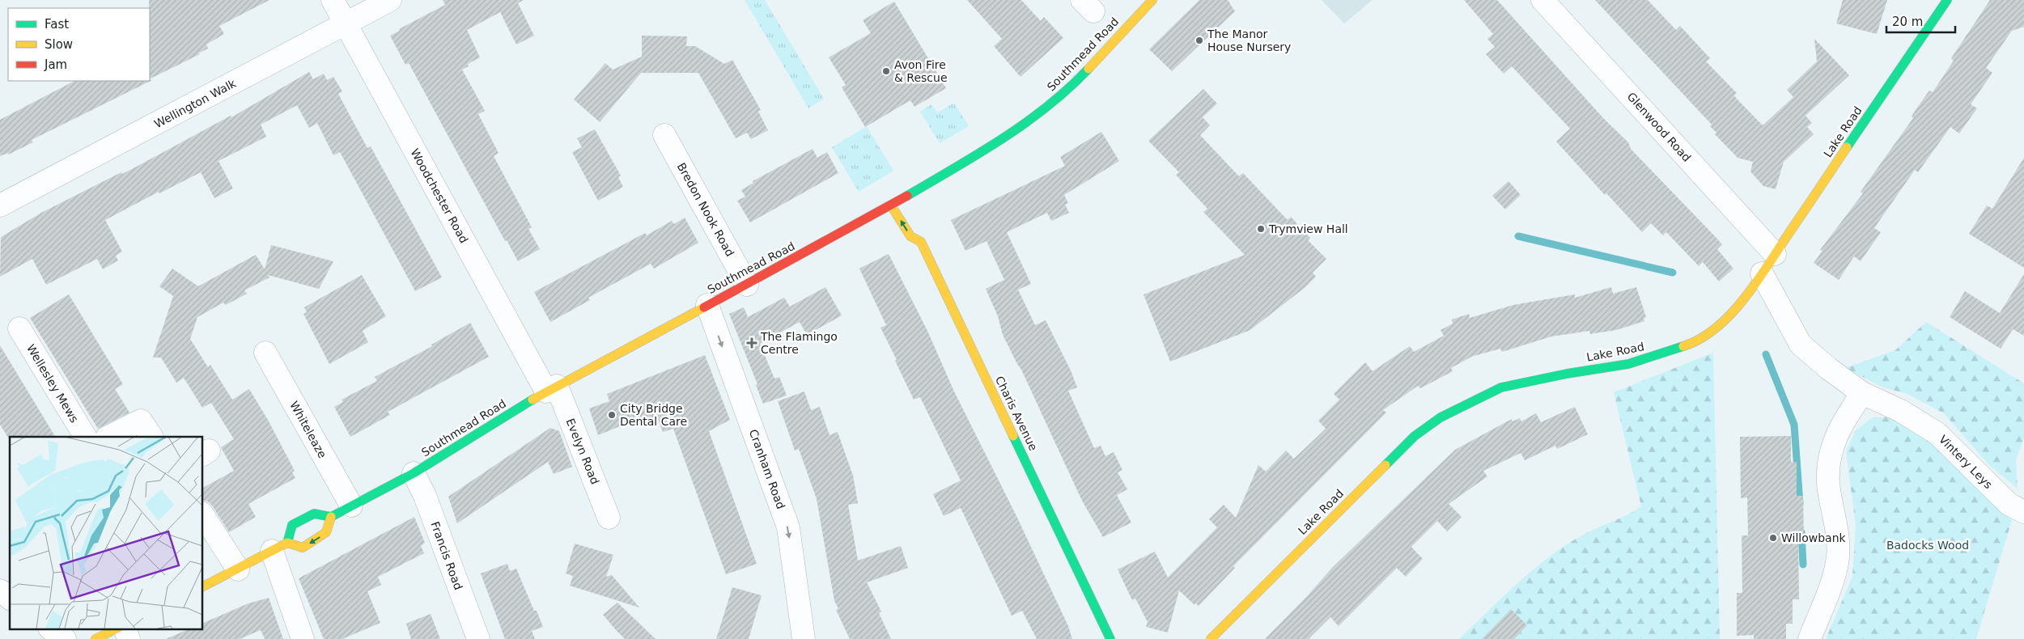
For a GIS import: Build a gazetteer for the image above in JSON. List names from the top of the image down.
{
  "streets": {
    "street": [
      "Southmead Road",
      "Wellington Walk",
      "Glenwood Road",
      "Lake Road",
      "Woodchester Road",
      "Bredon Nook Road",
      "Wellesley Mews",
      "Charis Avenue",
      "Whiteleaze",
      "Evelyn Road",
      "Vintery Leys",
      "Cranham Road",
      "Francis Road"
    ]
  },
  "crossings": [
    ["Southmead Road", "Woodchester Road"],
    ["Southmead Road", "Bredon Nook Road"],
    ["Southmead Road", "Charis Avenue"],
    ["Southmead Road", "Whiteleaze"],
    ["Southmead Road", "Evelyn Road"],
    ["Southmead Road", "Cranham Road"],
    ["Southmead Road", "Francis Road"],
    ["Wellington Walk", "Woodchester Road"],
    ["Glenwood Road", "Lake Road"],
    ["Lake Road", "Vintery Leys"],
    ["Woodchester Road", "Evelyn Road"]
  ],
  "one_way": ["Charis Avenue", "Cranham Road"],
  "parks": ["Badocks Wood"],
  "places": {
    "other": [
      "The Manor House Nursery",
      "Avon Fire & Rescue",
      "Trymview Hall",
      "City Bridge Dental Care",
      "Willowbank"
    ],
    "health": ["The Flamingo Centre"]
  },
  "legend": ["Fast", "Slow", "Jam"],
  "scale_bar": "20 m"
}
